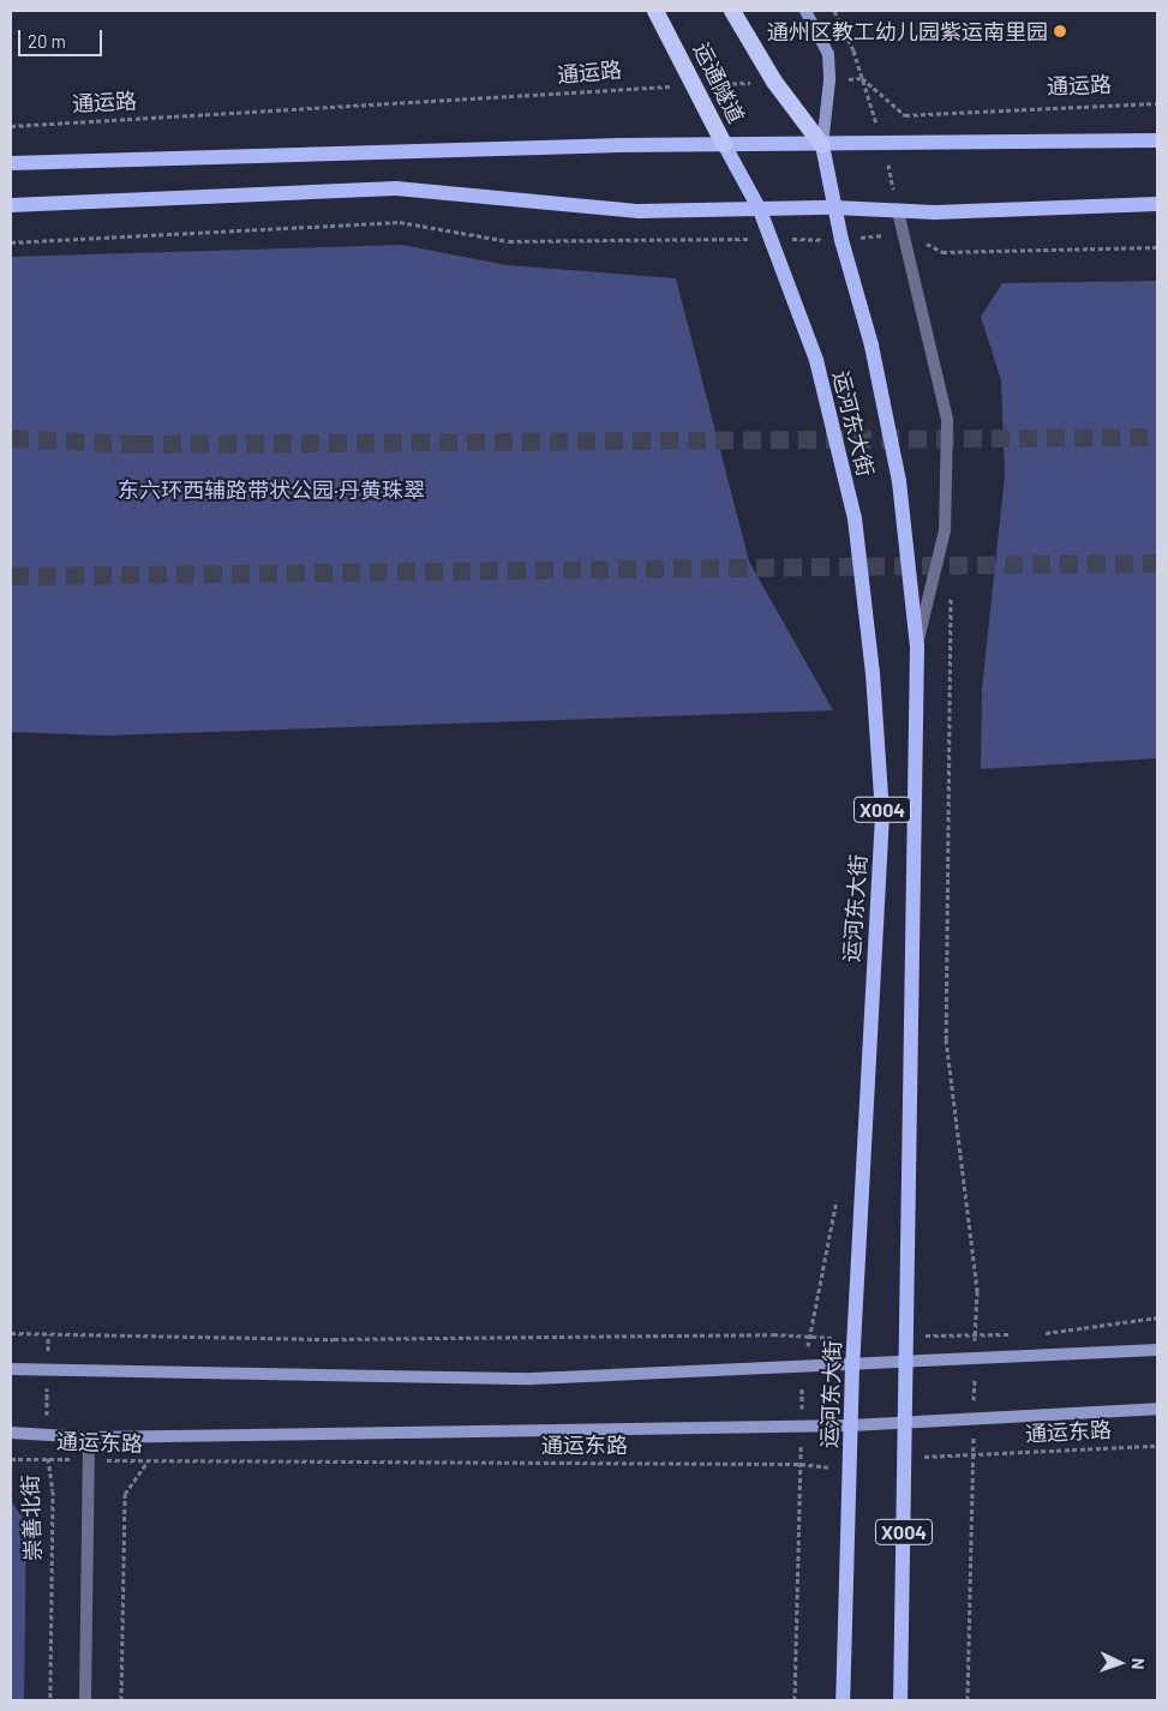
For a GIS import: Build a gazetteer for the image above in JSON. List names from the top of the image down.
{
  "streets": {
    "highway": ["运通隧道"],
    "main road": ["运河东大街", "X004", "通运东路"],
    "path": ["通运路", "崇善北街"]
  },
  "crossings": [
    ["通运路", "运通隧道"],
    ["运通隧道", "运河东大街"],
    ["运河东大街", "通运东路"],
    ["通运东路", "崇善北街"]
  ],
  "parks": ["东六环西辅路带状公园·丹黄珠翠"],
  "places": ["通州区教工幼儿园紫运南里园"],
  "scale_bar": "20 m",
  "north": "right"
}
